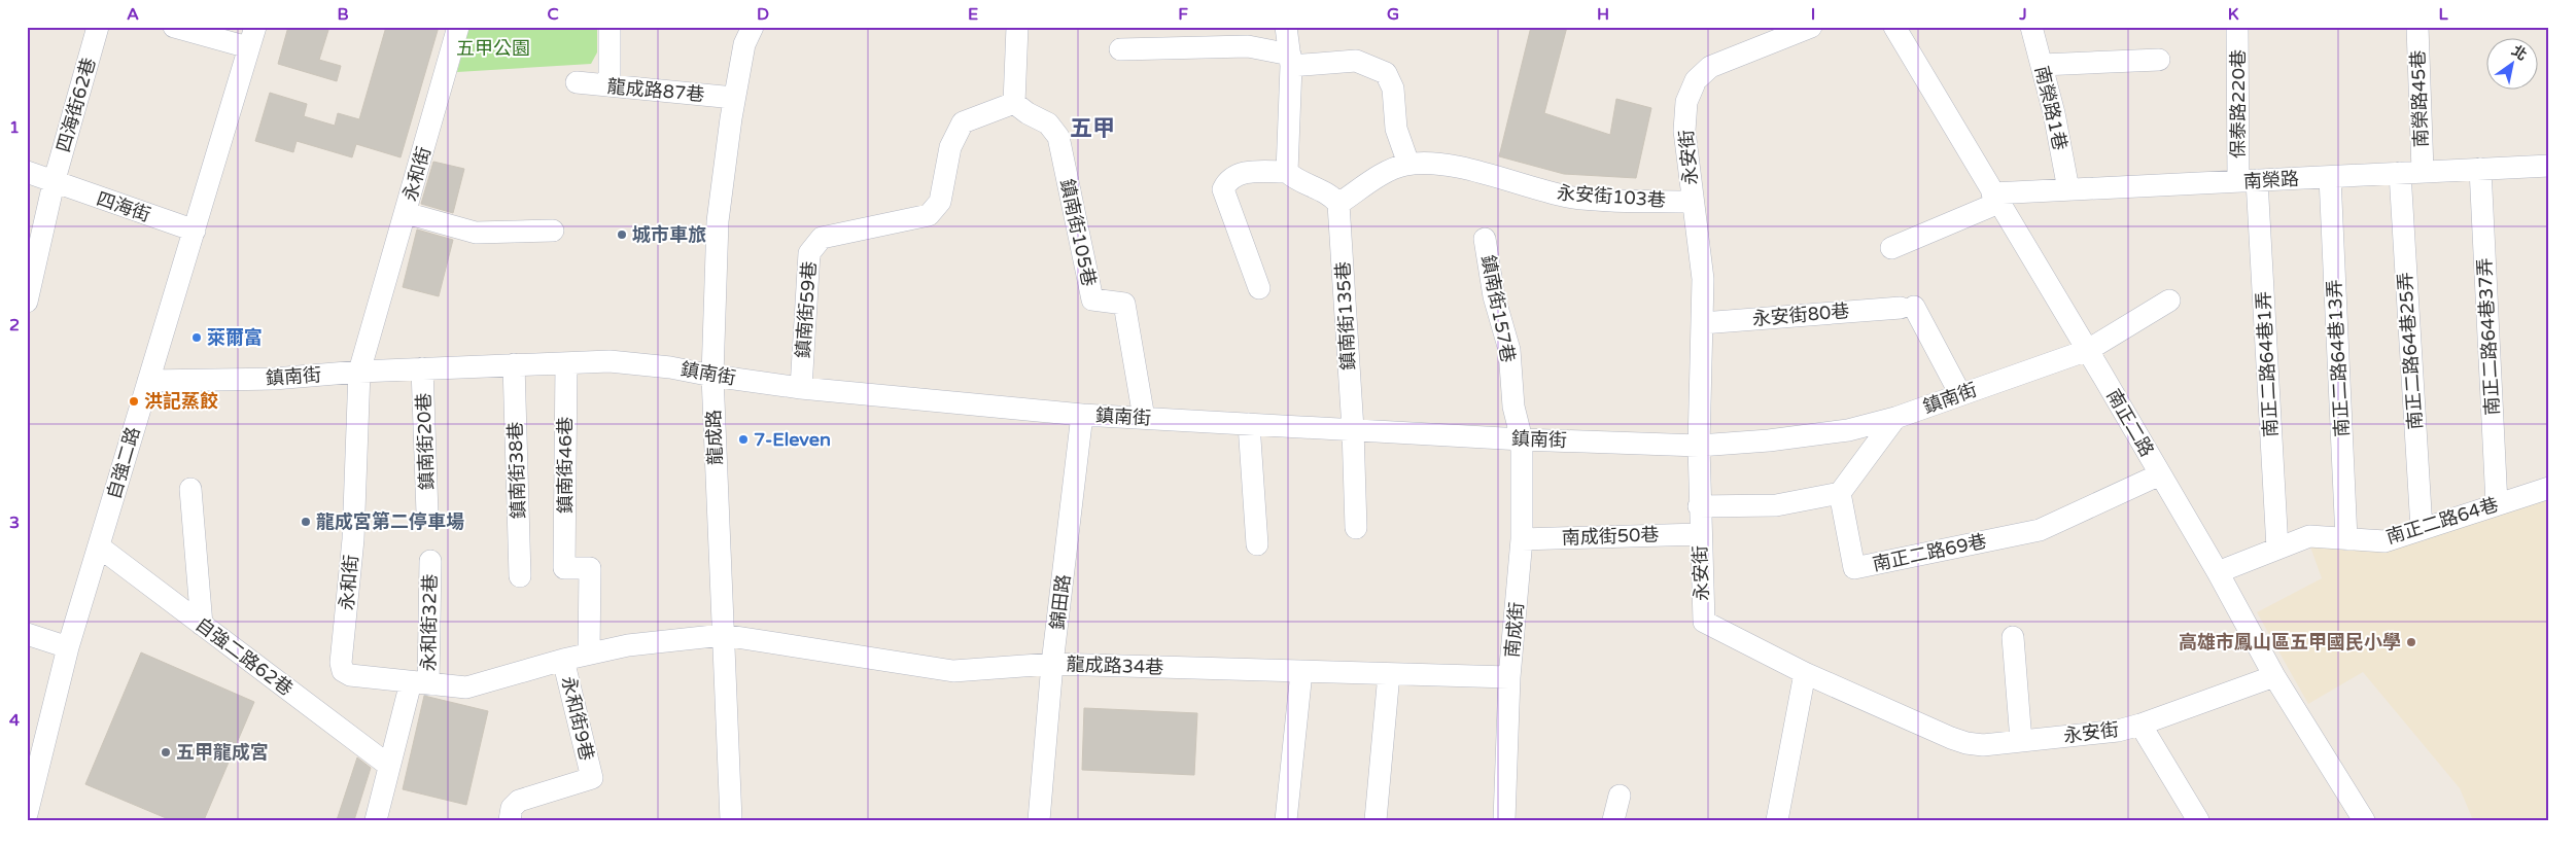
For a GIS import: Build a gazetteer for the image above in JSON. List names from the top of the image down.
{
  "streets": {
    "street": [
      "龍成路87巷",
      "南榮路45巷",
      "保泰路220巷",
      "四海街62巷",
      "南榮路1巷",
      "永安街",
      "永和街",
      "南榮路",
      "永安街103巷",
      "四海街",
      "鎮南街105巷",
      "鎮南街157巷",
      "鎮南街59巷",
      "永安街80巷",
      "鎮南街135巷",
      "南正二路64巷37弄",
      "南正二路64巷25弄",
      "南正二路64巷13弄",
      "南正二路64巷1弄",
      "鎮南街",
      "南正二路",
      "龍成路",
      "鎮南街20巷",
      "自強二路",
      "鎮南街46巷",
      "鎮南街38巷",
      "南正二路64巷",
      "南成街50巷",
      "南正二路69巷",
      "錦田路",
      "永和街32巷",
      "南成街",
      "自強二路62巷",
      "龍成路34巷",
      "永和街9巷"
    ]
  },
  "crossings": [
    ["龍成路87巷", "龍成路"],
    ["南榮路45巷", "南榮路"],
    ["保泰路220巷", "南榮路"],
    ["保泰路220巷", "南正二路64巷1弄"],
    ["四海街62巷", "四海街"],
    ["南榮路1巷", "南榮路"],
    ["永安街", "永安街103巷"],
    ["永安街", "永安街80巷"],
    ["永安街", "鎮南街"],
    ["永安街", "南正二路"],
    ["永安街", "南成街50巷"],
    ["永和街", "鎮南街"],
    ["永和街", "龍成路"],
    ["永和街", "鎮南街46巷"],
    ["永和街", "永和街32巷"],
    ["永和街", "龍成路34巷"],
    ["永和街", "永和街9巷"],
    ["南榮路", "南正二路64巷37弄"],
    ["南榮路", "南正二路64巷25弄"],
    ["南榮路", "南正二路64巷13弄"],
    ["南榮路", "南正二路64巷1弄"],
    ["南榮路", "南正二路"],
    ["四海街", "自強二路"],
    ["鎮南街105巷", "鎮南街59巷"],
    ["鎮南街105巷", "鎮南街"],
    ["鎮南街157巷", "鎮南街"],
    ["鎮南街157巷", "南成街"],
    ["鎮南街59巷", "鎮南街"],
    ["永安街80巷", "鎮南街"],
    ["鎮南街135巷", "鎮南街"],
    ["南正二路64巷37弄", "南正二路64巷"],
    ["南正二路64巷25弄", "南正二路64巷"],
    ["南正二路64巷13弄", "南正二路64巷"],
    ["南正二路64巷1弄", "南正二路64巷"],
    ["鎮南街", "南正二路"],
    ["鎮南街", "龍成路"],
    ["鎮南街", "鎮南街20巷"],
    ["鎮南街", "自強二路"],
    ["鎮南街", "鎮南街46巷"],
    ["鎮南街", "鎮南街38巷"],
    ["鎮南街", "錦田路"],
    ["鎮南街", "南成街"],
    ["南正二路", "南正二路64巷"],
    ["南正二路", "南正二路69巷"],
    ["龍成路", "龍成路34巷"],
    ["自強二路", "自強二路62巷"],
    ["南成街50巷", "南成街"],
    ["錦田路", "龍成路34巷"],
    ["永和街32巷", "自強二路62巷"],
    ["南成街", "龍成路34巷"]
  ],
  "districts": ["五甲"],
  "parks": ["五甲公園"],
  "places": [
    "城市車旅",
    "萊爾富",
    "洪記蒸餃",
    "7-Eleven",
    "龍成宮第二停車場",
    "高雄市鳳山區五甲國民小學",
    "五甲龍成宮"
  ],
  "north": "top right",
  "grid": {
    "columns": [
      "A",
      "B",
      "C",
      "D",
      "E",
      "F",
      "G",
      "H",
      "I",
      "J",
      "K",
      "L"
    ],
    "rows": [
      "1",
      "2",
      "3",
      "4"
    ]
  }
}
